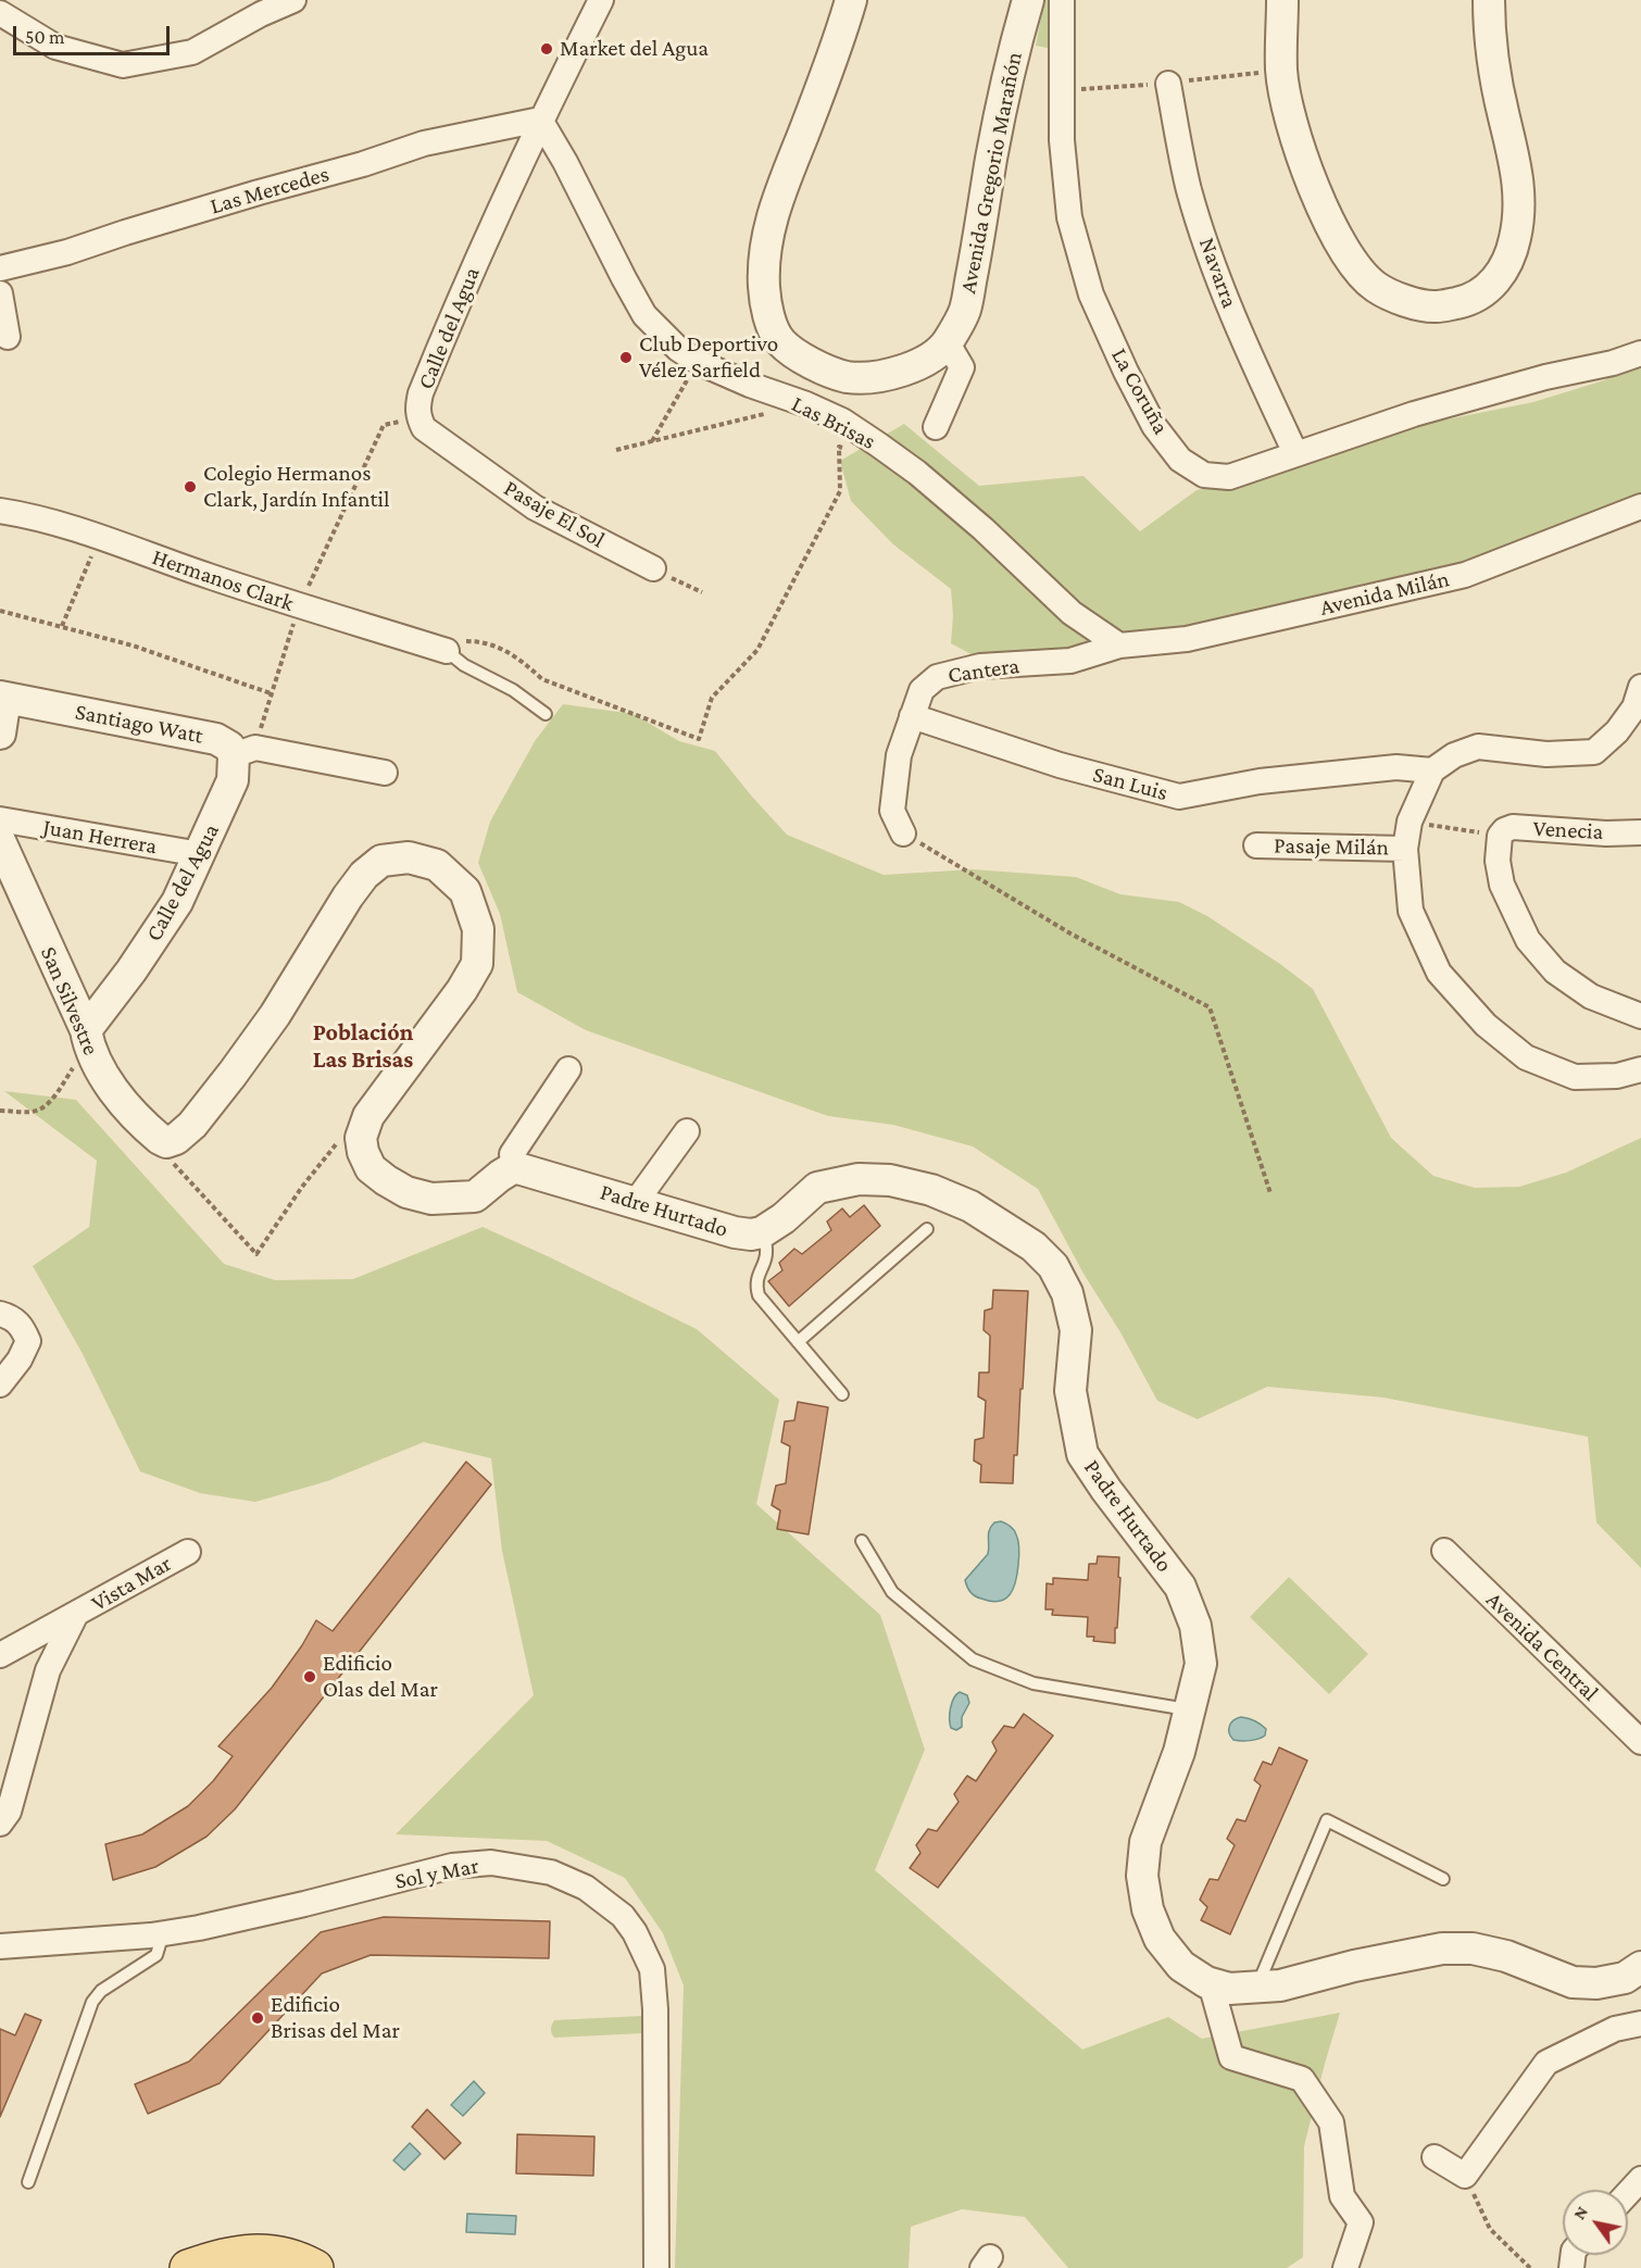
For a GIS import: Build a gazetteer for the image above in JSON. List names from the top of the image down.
{
  "streets": {
    "street": [
      "Avenida Gregorio Marañón",
      "Las Mercedes",
      "Navarra",
      "Calle del Agua",
      "La Coruña",
      "Las Brisas",
      "Pasaje El Sol",
      "Hermanos Clark",
      "Avenida Milán",
      "Cantera",
      "Santiago Watt",
      "San Luis",
      "Venecia",
      "Juan Herrera",
      "Pasaje Milán",
      "San Silvestre",
      "Padre Hurtado",
      "Vista Mar",
      "Avenida Central",
      "Sol y Mar"
    ]
  },
  "crossings": [
    ["Las Mercedes", "Calle del Agua"],
    ["Las Mercedes", "Las Brisas"],
    ["Navarra", "La Coruña"],
    ["Calle del Agua", "Las Brisas"],
    ["Calle del Agua", "Pasaje El Sol"],
    ["Calle del Agua", "Hermanos Clark"],
    ["Calle del Agua", "Santiago Watt"],
    ["Calle del Agua", "Juan Herrera"],
    ["Calle del Agua", "San Silvestre"],
    ["Las Brisas", "Avenida Milán"],
    ["Las Brisas", "Cantera"],
    ["Avenida Milán", "Cantera"],
    ["Cantera", "San Luis"]
  ],
  "districts": ["Población Las Brisas"],
  "places": [
    "Market del Agua",
    "Club Deportivo Vélez Sarfield",
    "Colegio Hermanos Clark, Jardín Infantil",
    "Edificio Olas del Mar",
    "Edificio Brisas del Mar"
  ],
  "scale_bar": "50 m",
  "north": "top left"
}
